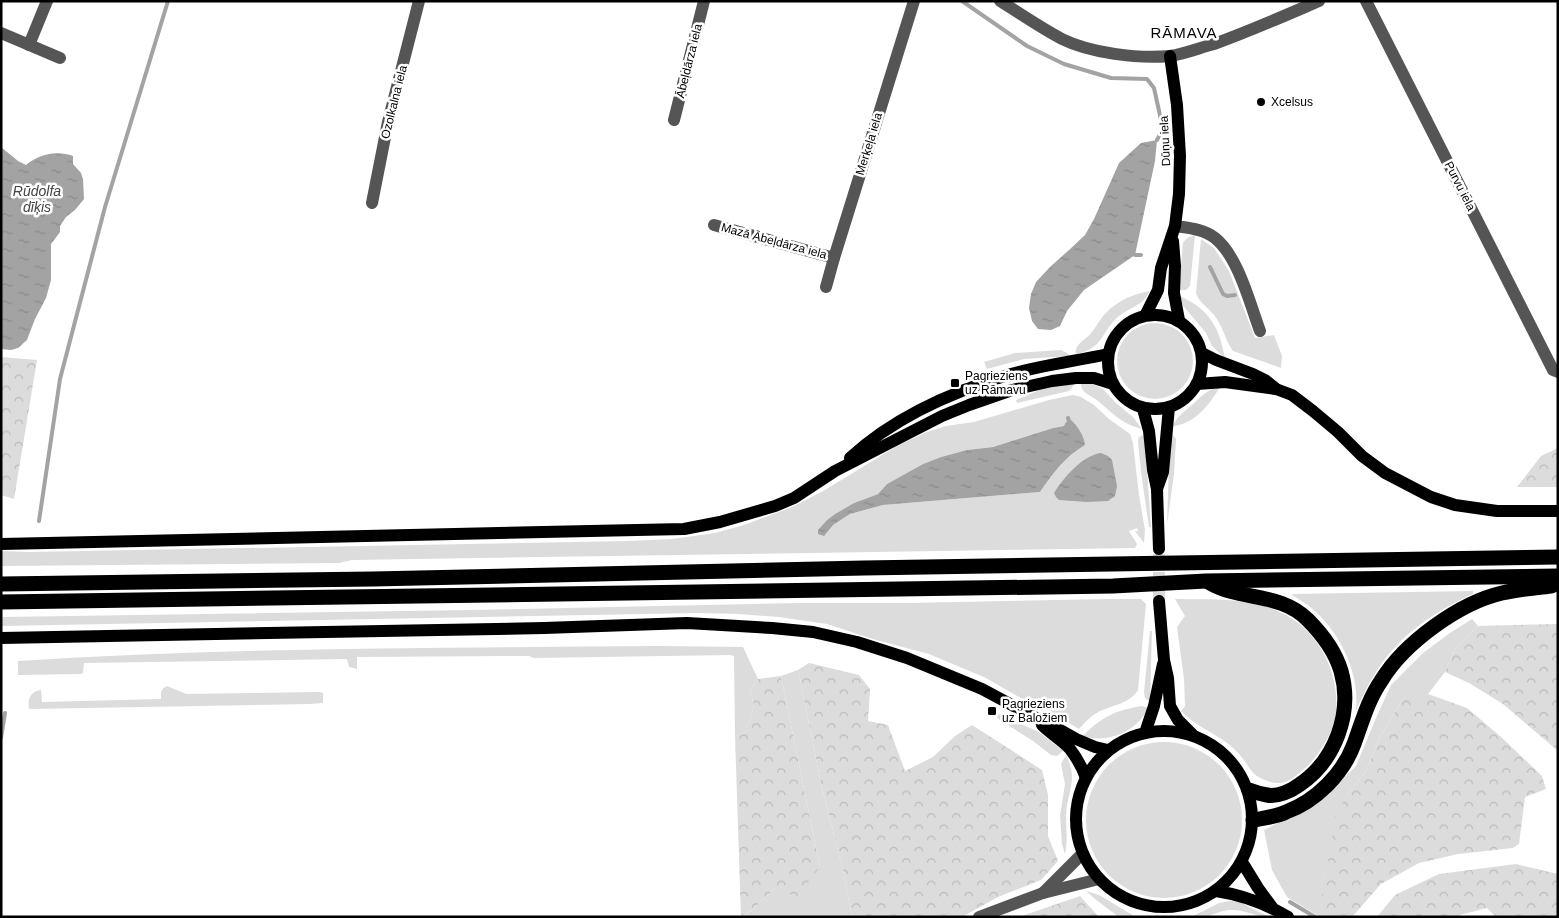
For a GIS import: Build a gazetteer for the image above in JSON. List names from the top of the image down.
{
  "streets": {
    "main road": ["Dūņu iela"],
    "street": [
      "Ābeļdārza iela",
      "Ozolkalna iela",
      "Merķeļa iela",
      "Purvu iela",
      "Mazā Ābeļdārza iela"
    ]
  },
  "crossings": [
    ["Merķeļa iela", "Mazā Ābeļdārza iela"]
  ],
  "districts": ["RĀMAVA"],
  "water": ["Rūdolfa dīķis"],
  "places": {
    "other": ["Xcelsus"],
    "transit": ["Pagrieziens uz Rāmavu", "Pagrieziens uz Baložiem"]
  }
}
